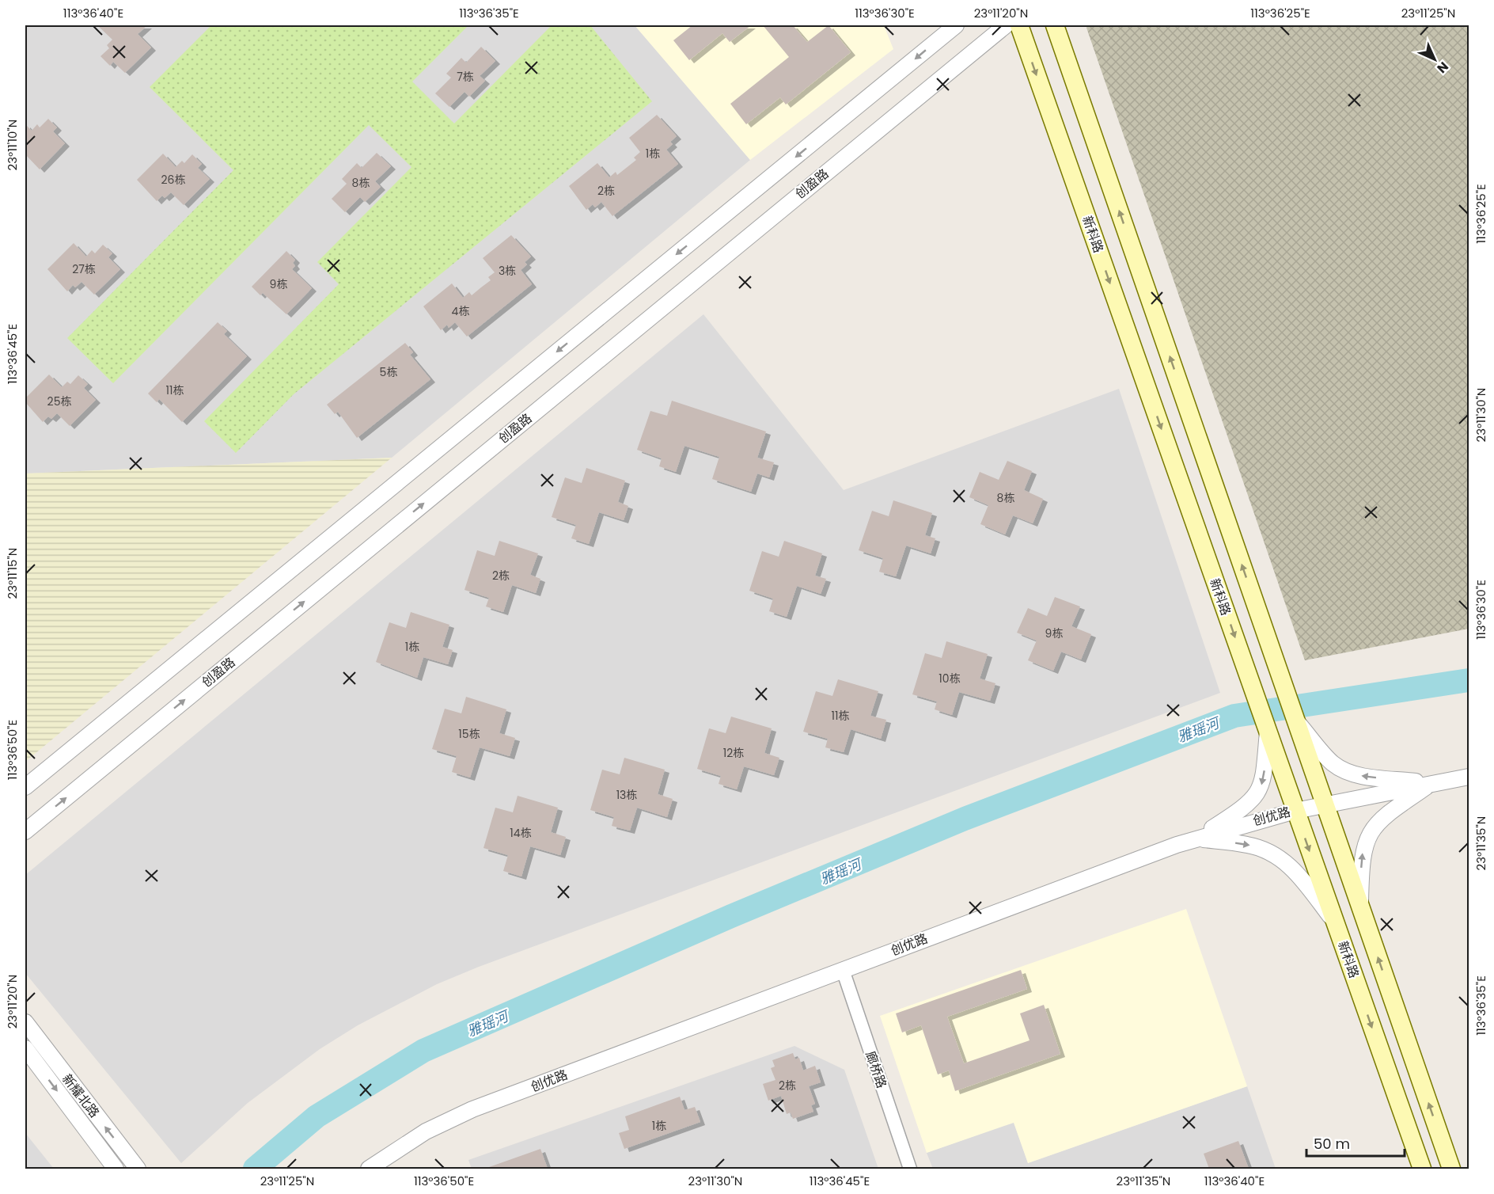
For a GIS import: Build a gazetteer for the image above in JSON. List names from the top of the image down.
{
  "streets": {
    "main road": ["新科路"],
    "street": [
      "创盈路",
      "创优路",
      "廊桥路",
      "新耀北路"
    ]
  },
  "crossings": [
    ["新科路", "创优路"],
    ["创优路", "廊桥路"]
  ],
  "water": ["雅瑶河"],
  "house_numbers": [
    "7栋",
    "1栋",
    "26栋",
    "8栋",
    "2栋",
    "27栋",
    "3栋",
    "9栋",
    "4栋",
    "5栋",
    "11栋",
    "25栋",
    "8栋",
    "2栋",
    "9栋",
    "1栋",
    "10栋",
    "11栋",
    "15栋",
    "12栋",
    "13栋",
    "14栋",
    "2栋",
    "1栋"
  ],
  "scale_bar": "50 m",
  "north": "bottom right",
  "coordinates": [
    "113°36'40\"E",
    "113°36'35\"E",
    "113°36'30\"E",
    "23°11'20\"N",
    "113°36'25\"E",
    "23°11'25\"N",
    "23°11'10\"N",
    "113°36'45\"E",
    "23°11'30\"N",
    "23°11'15\"N",
    "113°36'50\"E",
    "23°11'35\"N"
  ]
}
